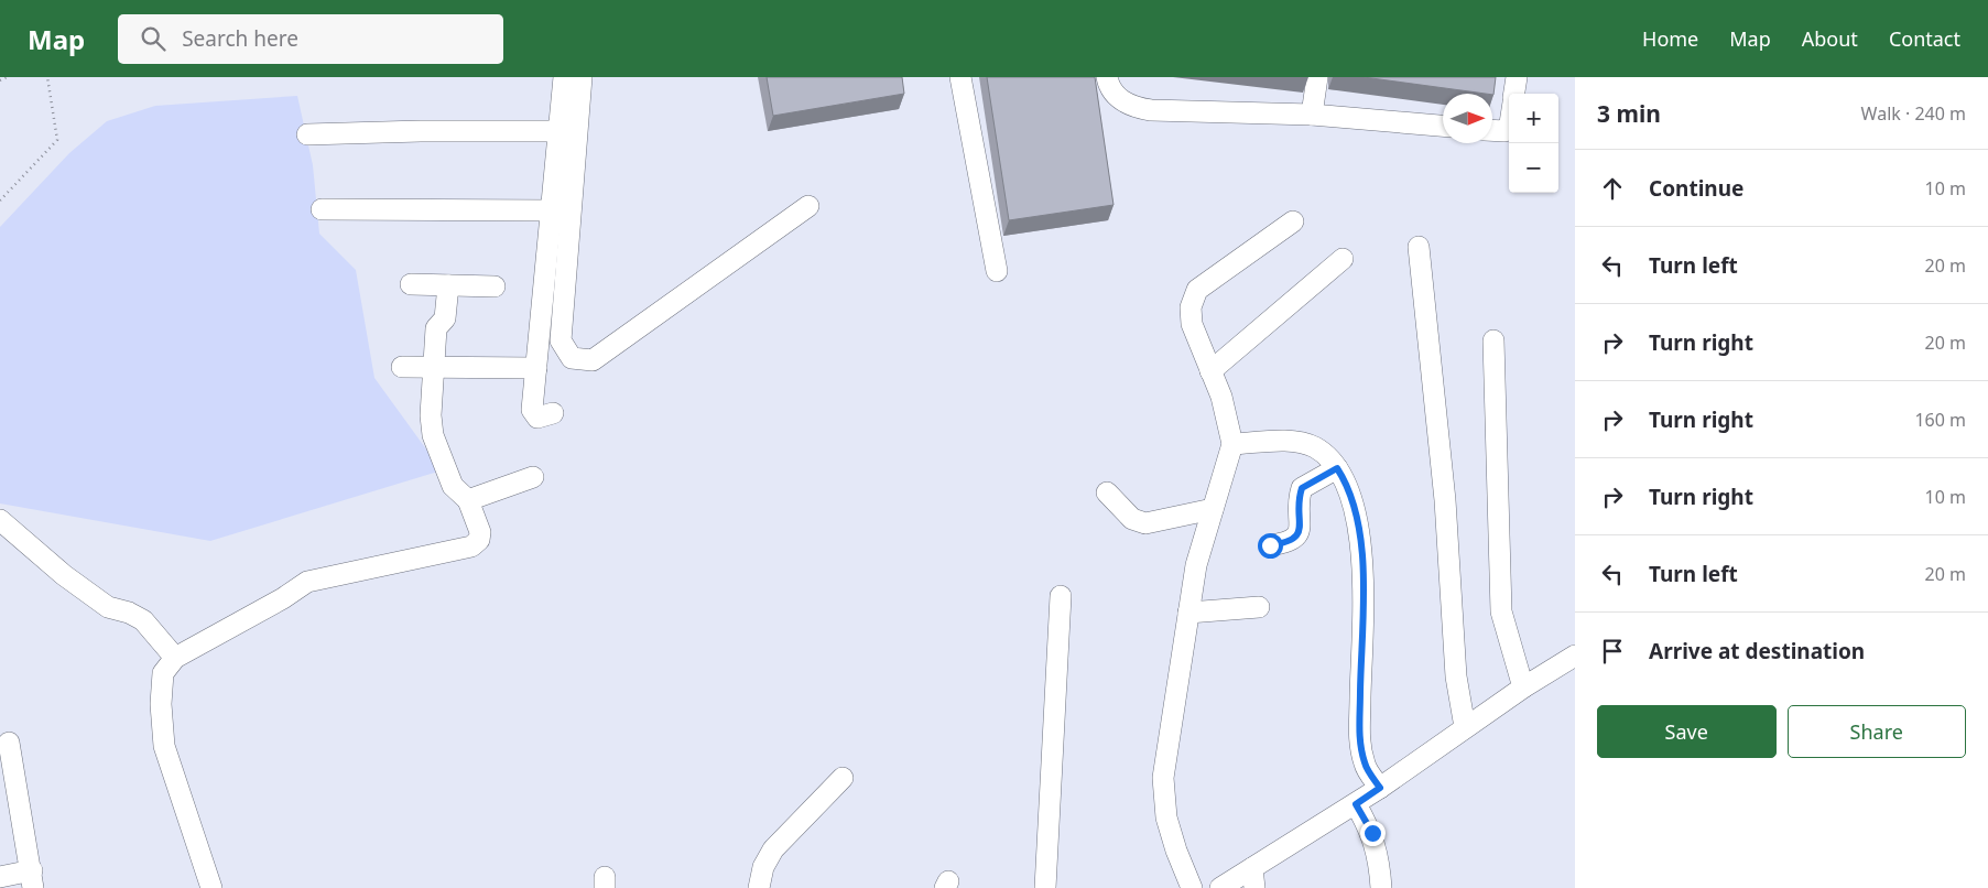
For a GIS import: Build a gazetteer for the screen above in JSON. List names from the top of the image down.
{
  "north": "right",
  "page": {
    "header": "Map",
    "search": "Search here",
    "nav": [
      "Home",
      "Map",
      "About",
      "Contact"
    ],
    "heading": ["3 min", "Walk · 240 m"],
    "map_buttons": ["+", "−"],
    "list": [
      ["Continue", "10 m"],
      ["Turn left", "20 m"],
      ["Turn right", "20 m"],
      ["Turn right", "160 m"],
      ["Turn right", "10 m"],
      ["Turn left", "20 m"],
      "Arrive at destination"
    ],
    "buttons": ["Save", "Share"]
  }
}
